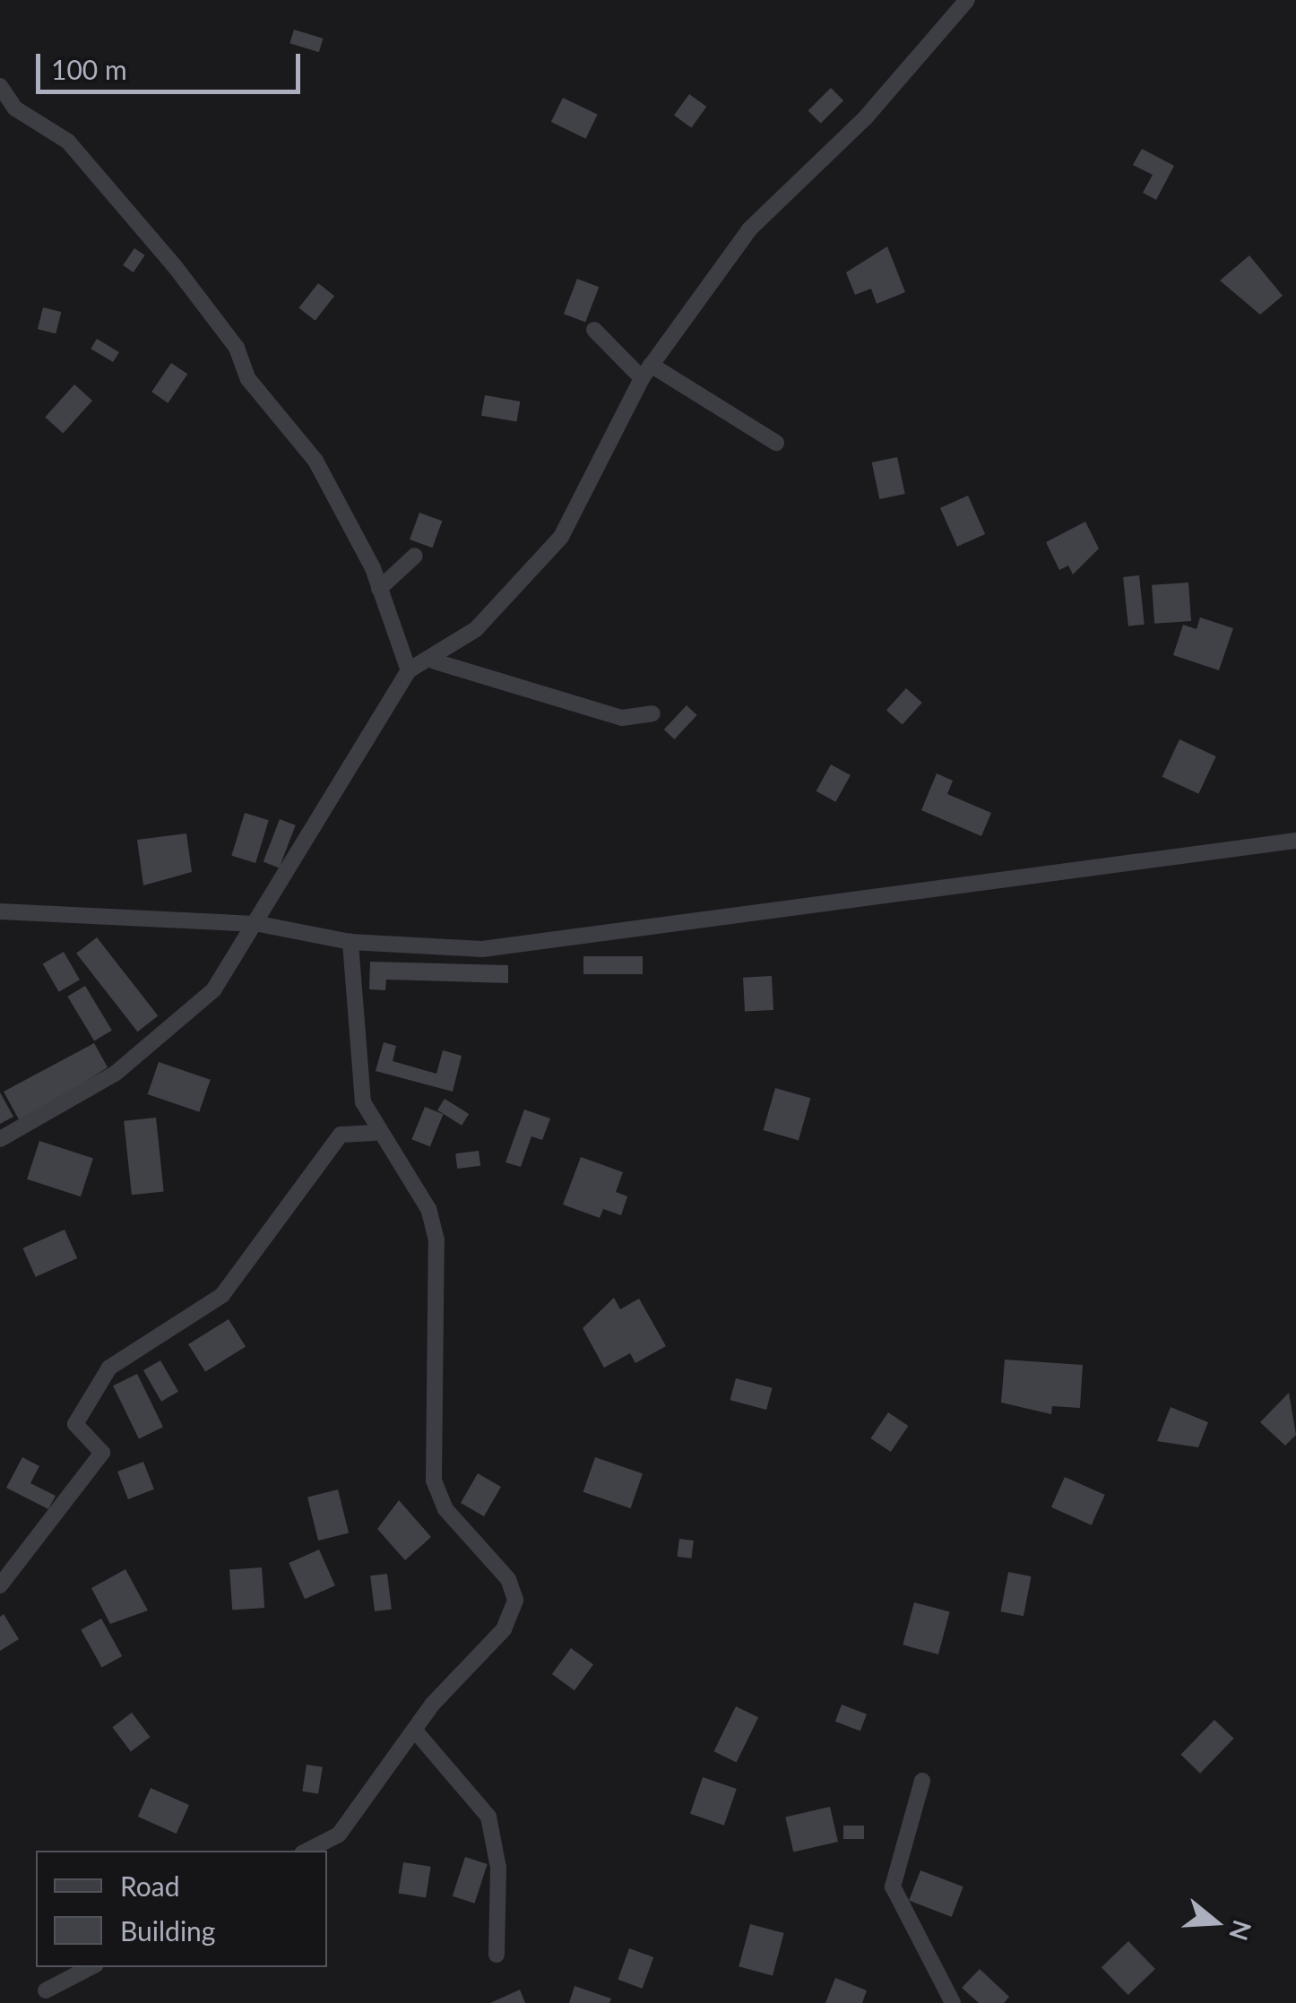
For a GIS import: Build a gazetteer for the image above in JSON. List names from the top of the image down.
{
  "legend": ["Road", "Building"],
  "scale_bar": "100 m",
  "north": "right"
}
